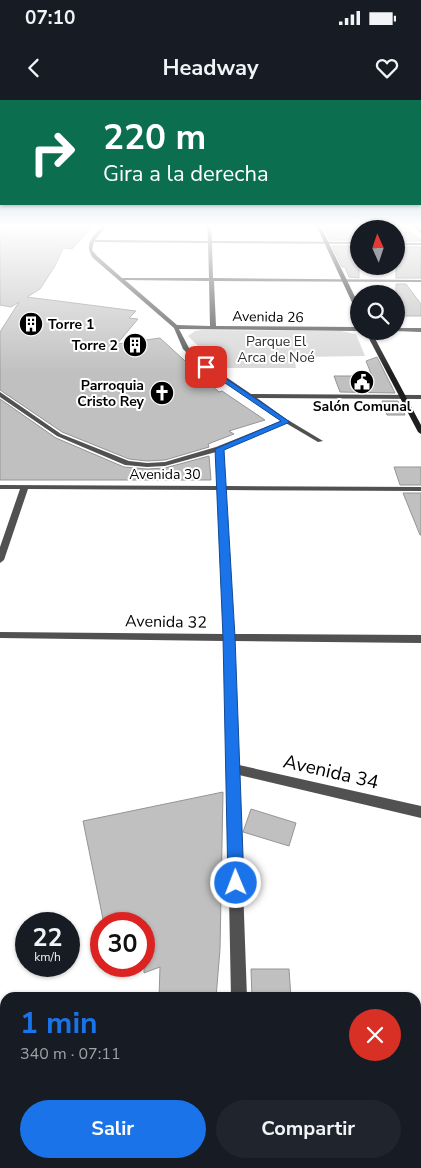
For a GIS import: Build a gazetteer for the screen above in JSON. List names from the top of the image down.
{
  "streets": {
    "street": [
      "Avenida 26",
      "Avenida 30",
      "Avenida 32",
      "Avenida 34"
    ]
  },
  "parks": ["Parque El Arca de Noé"],
  "places": {
    "building": ["Torre 1", "Torre 2"],
    "public building": ["Salón Comunal"],
    "church": ["Parroquia Cristo Rey"]
  },
  "north": "top",
  "page": {
    "status": "07:10",
    "header": "Headway",
    "turn": ["220 m", "Gira a la derecha"],
    "speed": "22 km/h",
    "limit": "30",
    "heading": ["1 min", "340 m · 07:11"],
    "buttons": ["Salir", "Compartir"]
  }
}
